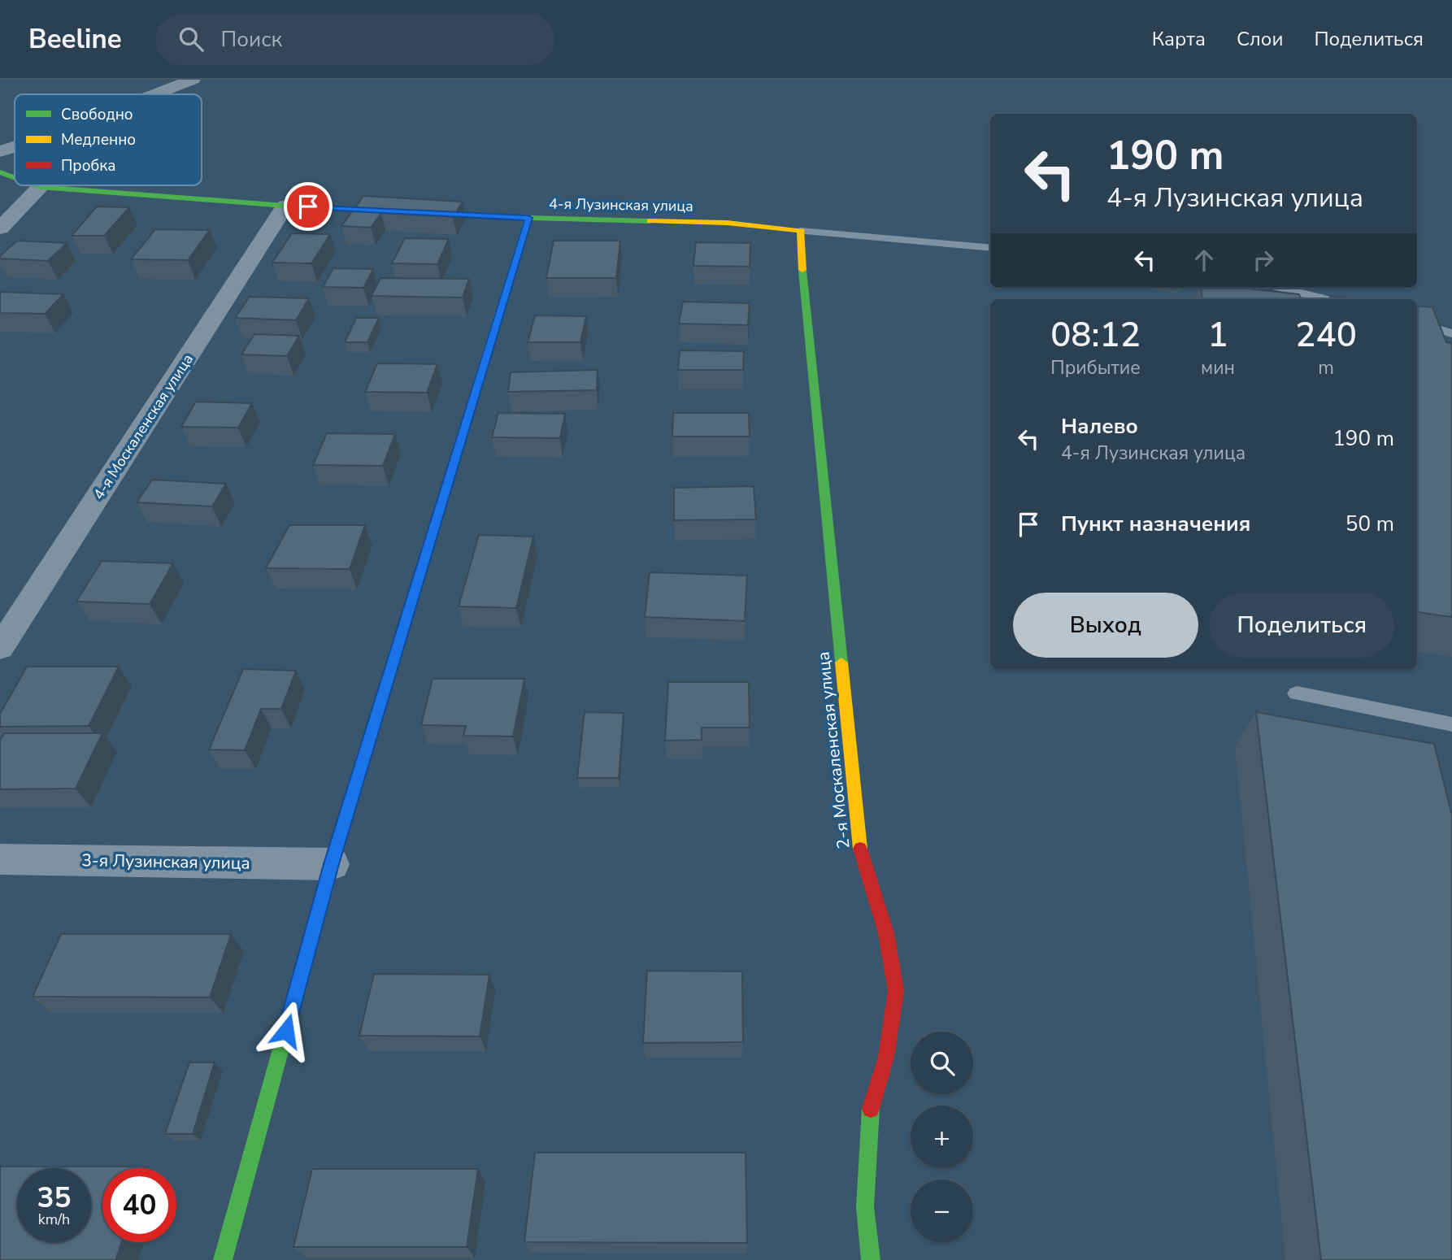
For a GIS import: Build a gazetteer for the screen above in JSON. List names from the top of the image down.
{
  "streets": {
    "street": [
      "4-я Лузинская улица",
      "4-я Москаленская улица",
      "2-я Москаленская улица",
      "3-я Лузинская улица"
    ]
  },
  "crossings": [
    ["4-я Лузинская улица", "4-я Москаленская улица"],
    ["4-я Лузинская улица", "2-я Москаленская улица"]
  ],
  "legend": ["Свободно", "Медленно", "Пробка"],
  "page": {
    "header": "Beeline",
    "search": "Поиск",
    "nav": ["Карта", "Слои", "Поделиться"],
    "turn": ["190 m", "4-я Лузинская улица"],
    "eta": [
      "08:12",
      "Прибытие",
      "1",
      "мин",
      "240",
      "m"
    ],
    "list": [
      {
        "name": "Налево",
        "note": "4-я Лузинская улица",
        "value": "190 m"
      },
      {
        "name": "Пункт назначения",
        "value": "50 m"
      }
    ],
    "buttons": ["Выход", "Поделиться"],
    "map_buttons": ["+", "−"],
    "speed": "35 km/h",
    "limit": "40"
  }
}
